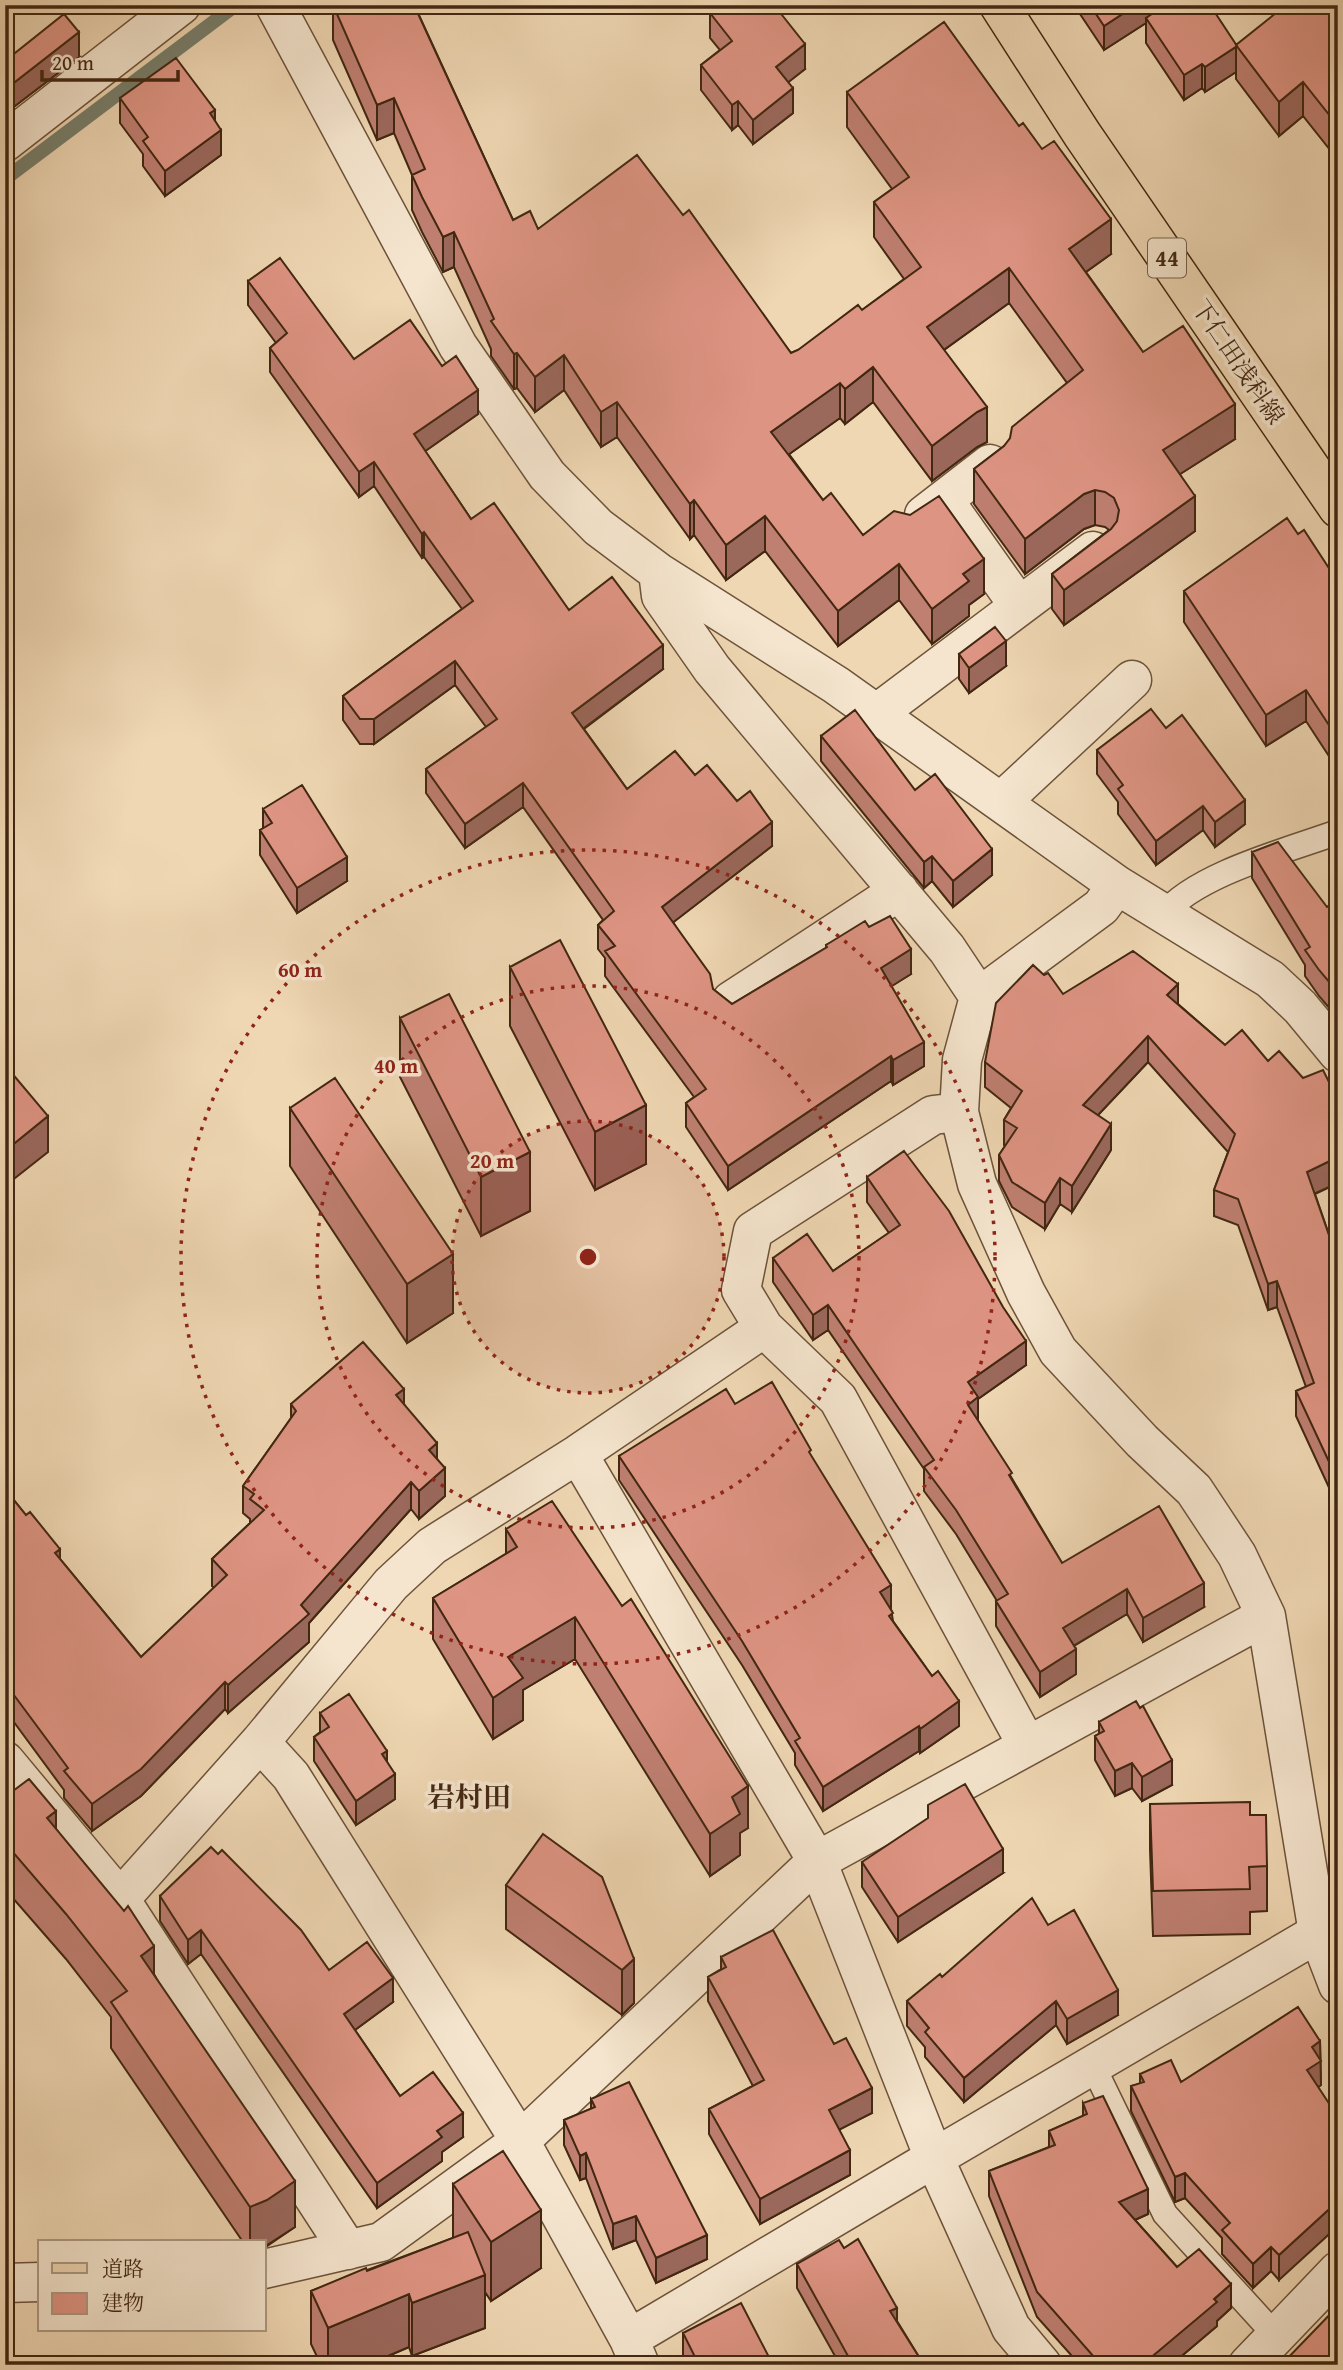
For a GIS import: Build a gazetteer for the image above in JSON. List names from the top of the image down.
{
  "streets": {
    "main road": ["44", "下仁田浅科線"]
  },
  "districts": ["岩村田"],
  "legend": ["道路", "建物"],
  "scale_bar": "20 m",
  "rings": ["60 m", "40 m", "20 m"]
}
